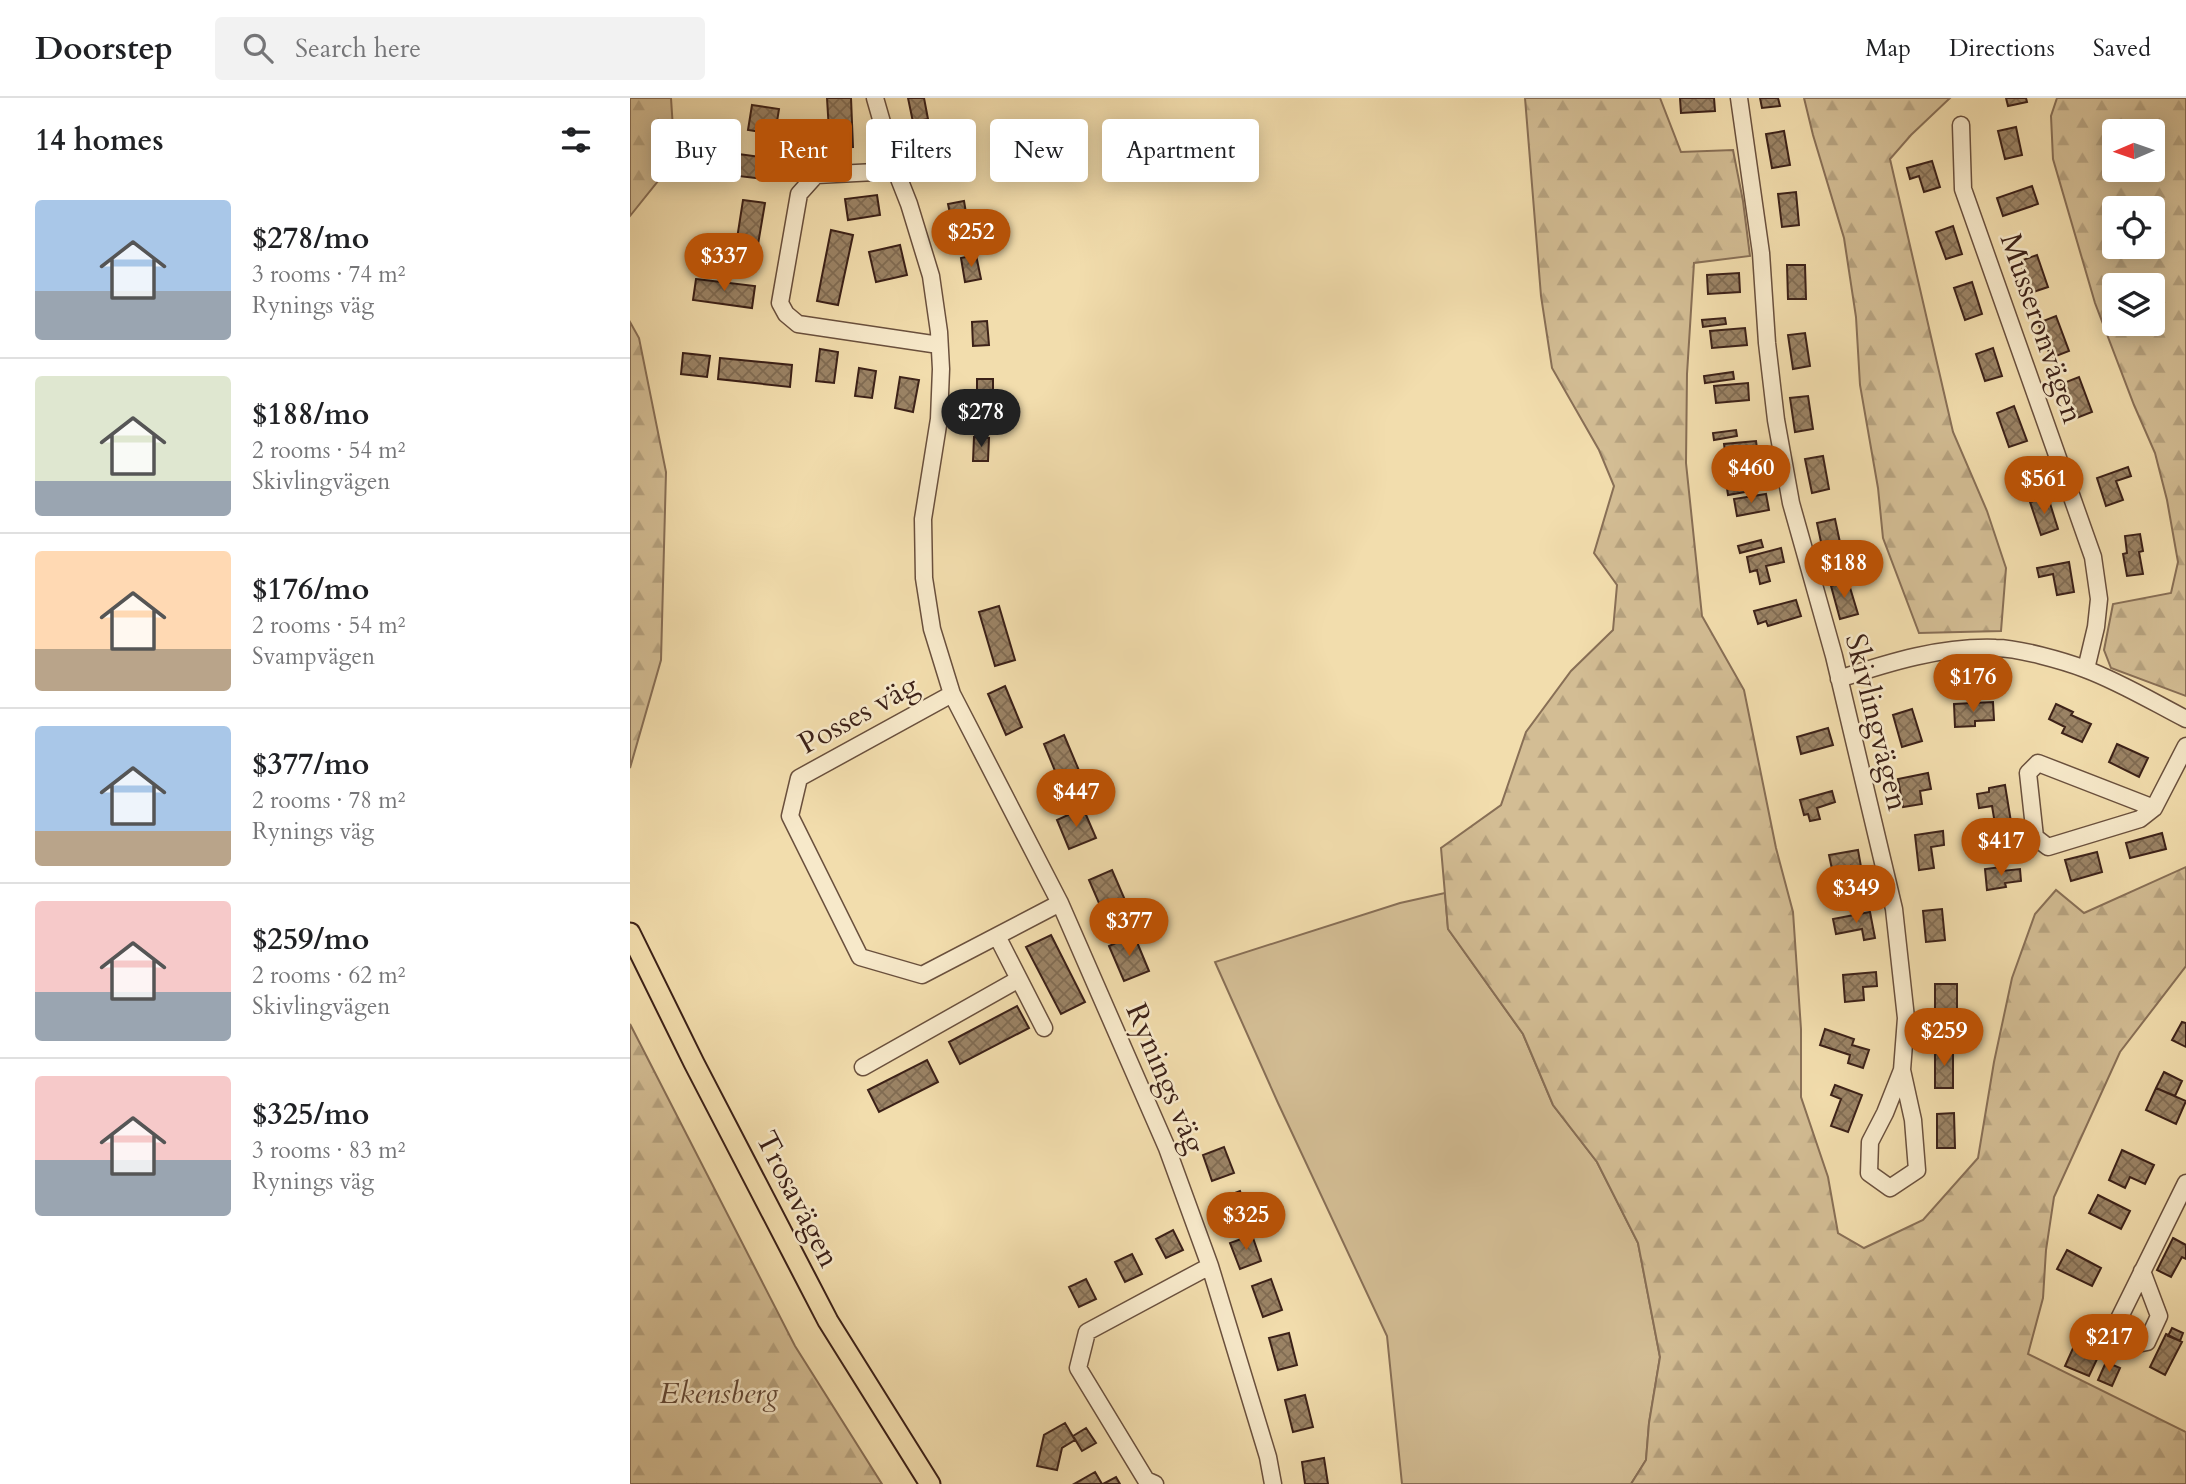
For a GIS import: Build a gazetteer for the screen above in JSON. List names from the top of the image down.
{
  "streets": {
    "main road": ["Trosavägen"],
    "street": [
      "Musseronvägen",
      "Posses väg",
      "Skivlingvägen",
      "Rynings väg"
    ]
  },
  "crossings": [
    ["Posses väg", "Rynings väg"]
  ],
  "parks": ["Ekensberg"],
  "north": "left",
  "page": {
    "header": "Doorstep",
    "search": "Search here",
    "nav": ["Map", "Directions", "Saved"],
    "heading": "14 homes",
    "chip": [
      "Buy",
      "Rent",
      "Filters",
      "New",
      "Apartment"
    ],
    "list": [
      {
        "name": "$278/mo",
        "note": "3 rooms · 74 m² · Rynings väg"
      },
      {
        "name": "$188/mo",
        "note": "2 rooms · 54 m² · Skivlingvägen"
      },
      {
        "name": "$176/mo",
        "note": "2 rooms · 54 m² · Svampvägen"
      },
      {
        "name": "$377/mo",
        "note": "2 rooms · 78 m² · Rynings väg"
      },
      {
        "name": "$259/mo",
        "note": "2 rooms · 62 m² · Skivlingvägen"
      },
      {
        "name": "$325/mo",
        "note": "3 rooms · 83 m² · Rynings väg"
      }
    ],
    "price": [
      "$252",
      "$337",
      "$278",
      "$460",
      "$561",
      "$188",
      "$176",
      "$447",
      "$417",
      "$349",
      "$377",
      "$259",
      "$325",
      "$217"
    ]
  }
}
